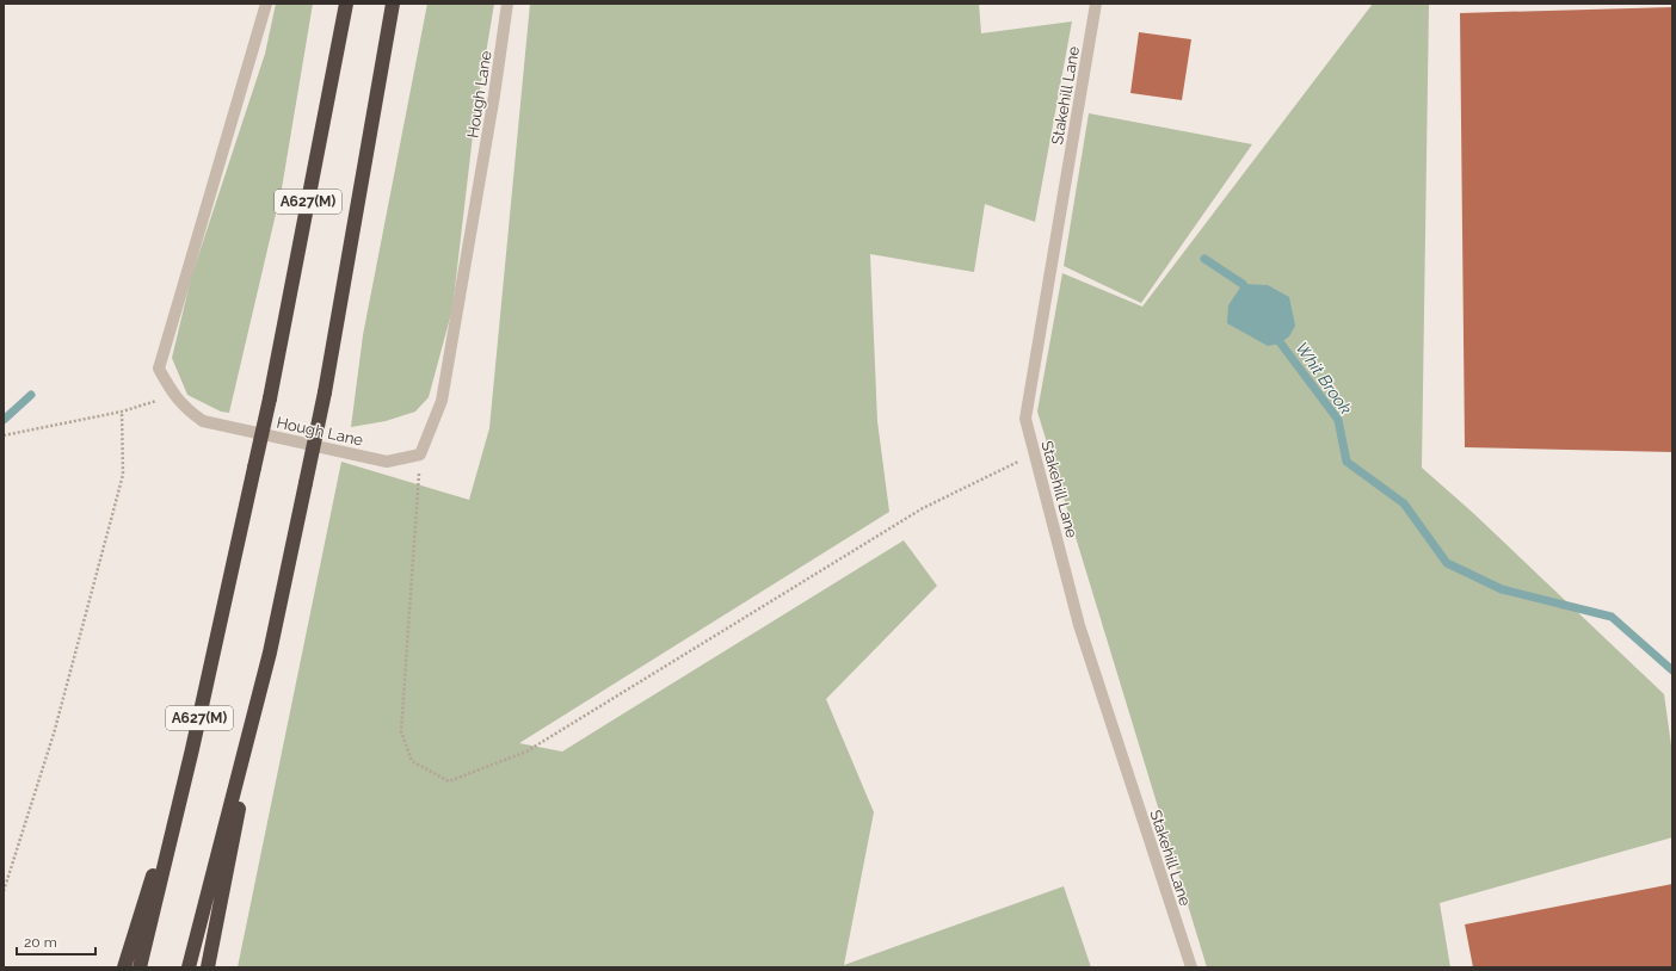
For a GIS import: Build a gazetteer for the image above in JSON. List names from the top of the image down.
{
  "streets": {
    "highway": ["A627(M)"],
    "street": ["Hough Lane", "Stakehill Lane"]
  },
  "water": ["Whit Brook"],
  "scale_bar": "20 m"
}
